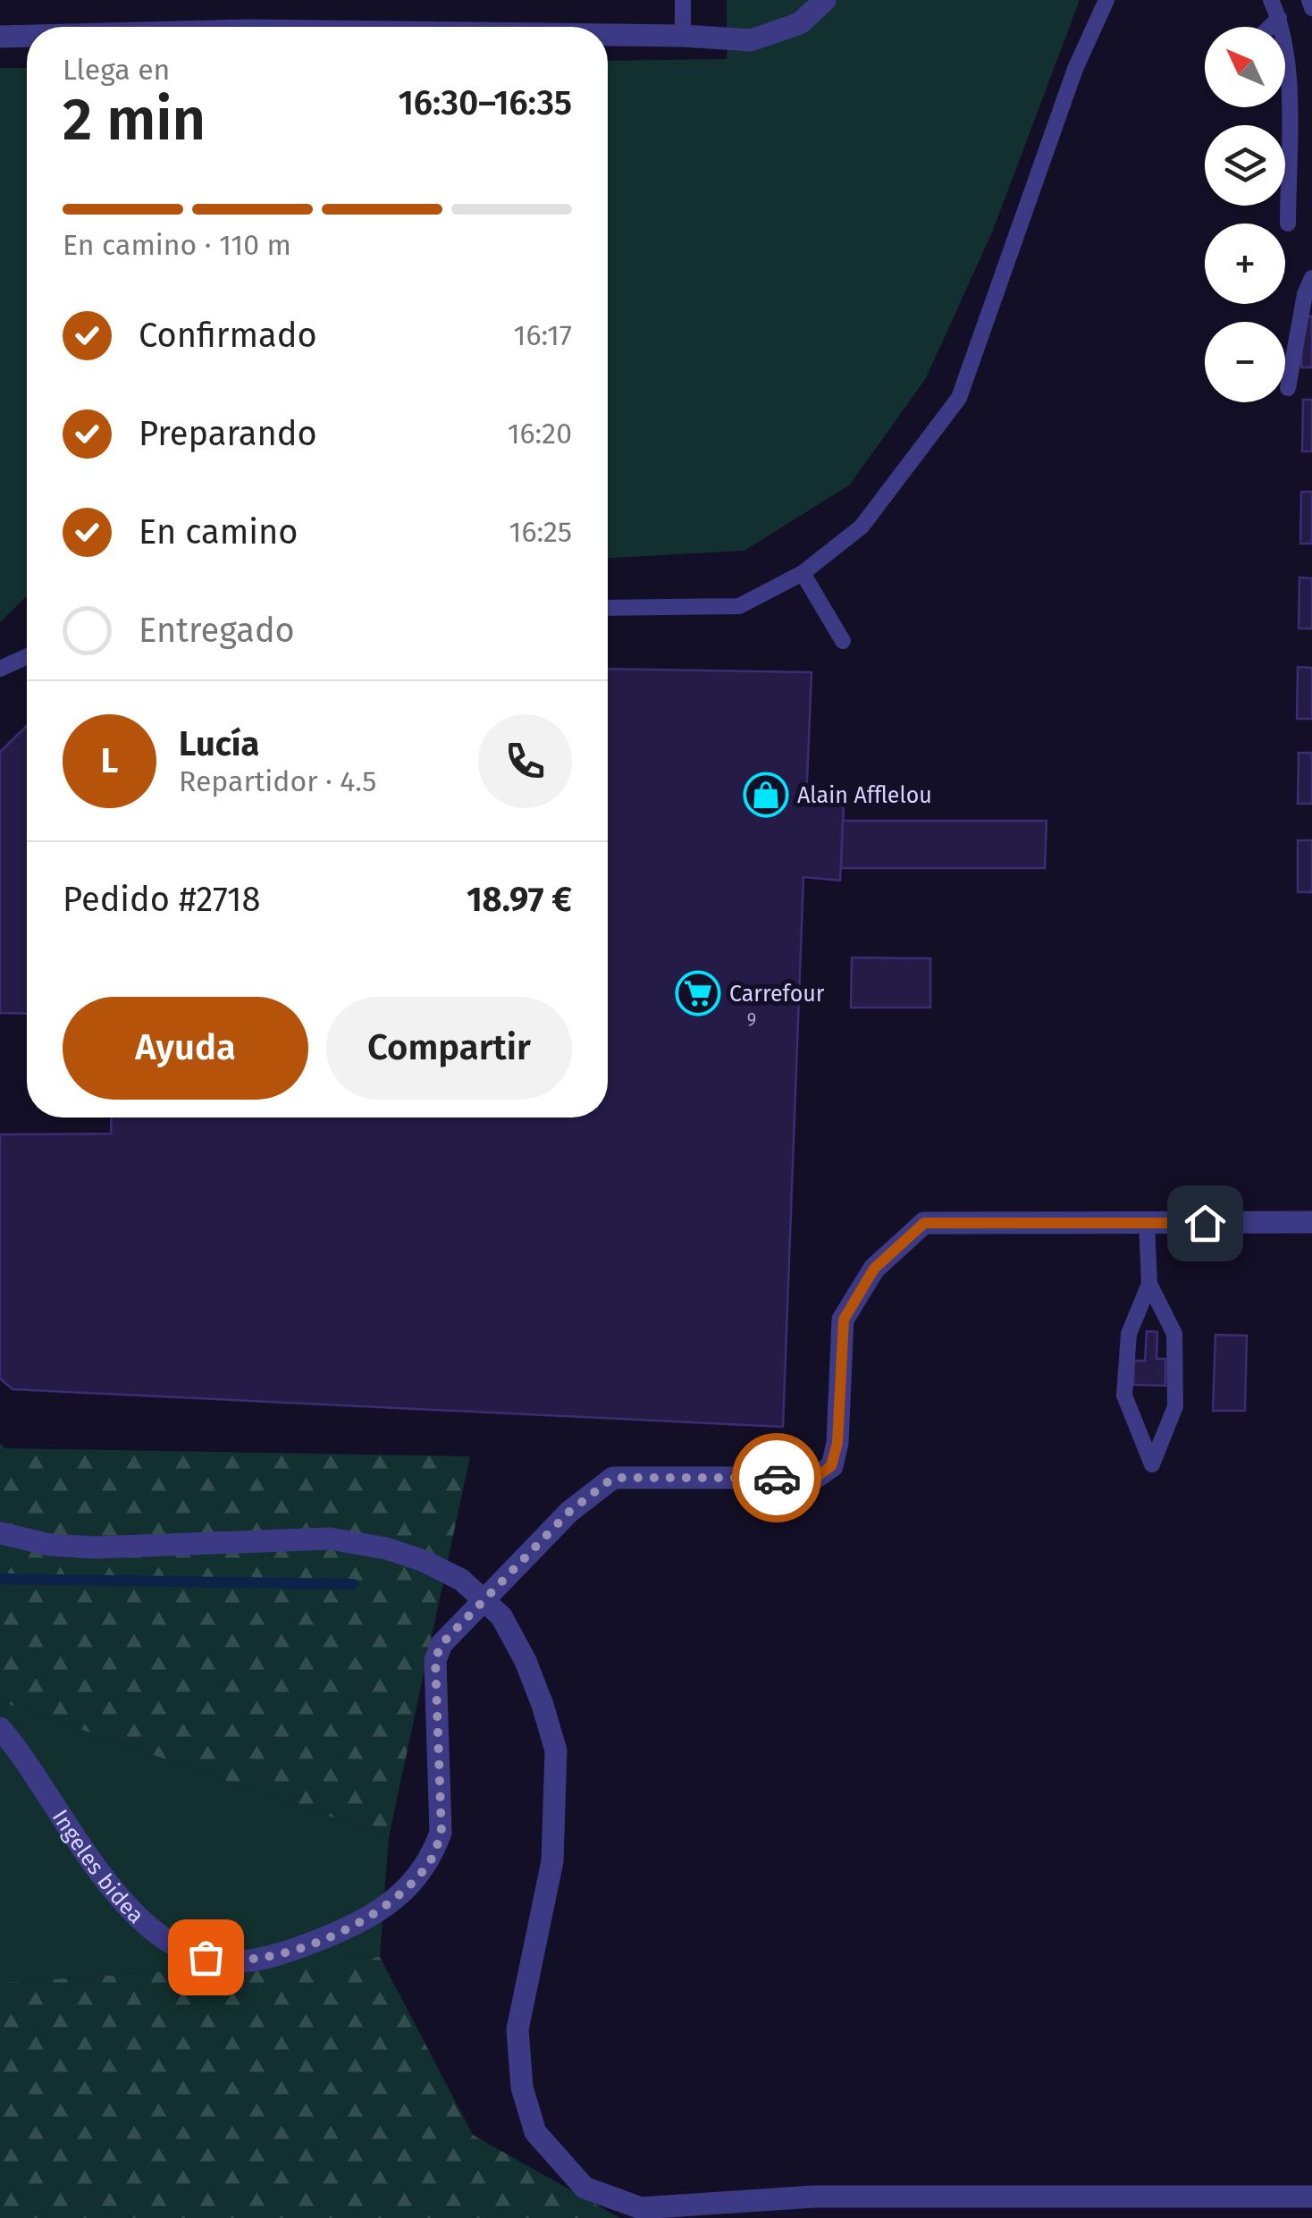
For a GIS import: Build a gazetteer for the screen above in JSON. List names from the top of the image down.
{
  "streets": {
    "street": ["Ingeles bidea"]
  },
  "places": {
    "shop": ["Alain Afflelou"],
    "supermarket": ["Carrefour"]
  },
  "house_numbers": ["9"],
  "north": "top left",
  "page": {
    "map_buttons": ["+", "−"],
    "heading": ["2 min", "Llega en", "16:30–16:35"],
    "panel": [
      "Lucía",
      "Repartidor · 4.5",
      "Pedido #2718",
      "18.97 €"
    ],
    "bar": "En camino · 110 m",
    "list": [
      ["Confirmado", "16:17"],
      ["Preparando", "16:20"],
      ["En camino", "16:25"],
      "Entregado"
    ],
    "round": "L",
    "buttons": ["Ayuda", "Compartir"]
  }
}
